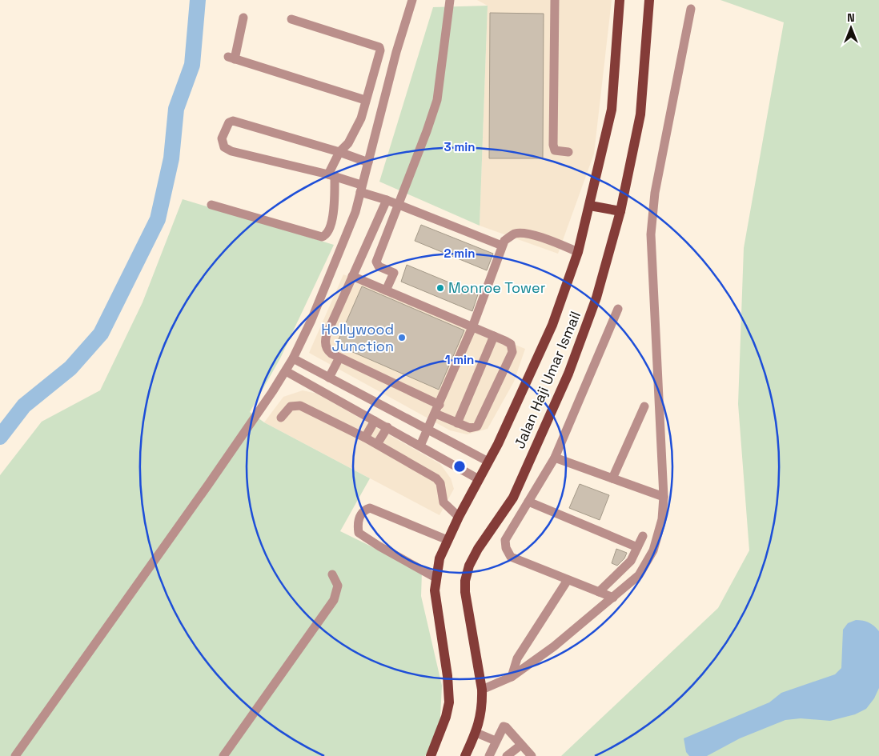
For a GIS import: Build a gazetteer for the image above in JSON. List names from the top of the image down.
{
  "streets": {
    "main road": ["Jalan Haji Umar Ismail"]
  },
  "places": ["Monroe Tower", "Hollywood Junction"],
  "north": "top",
  "rings": ["3 min", "2 min", "1 min"]
}
